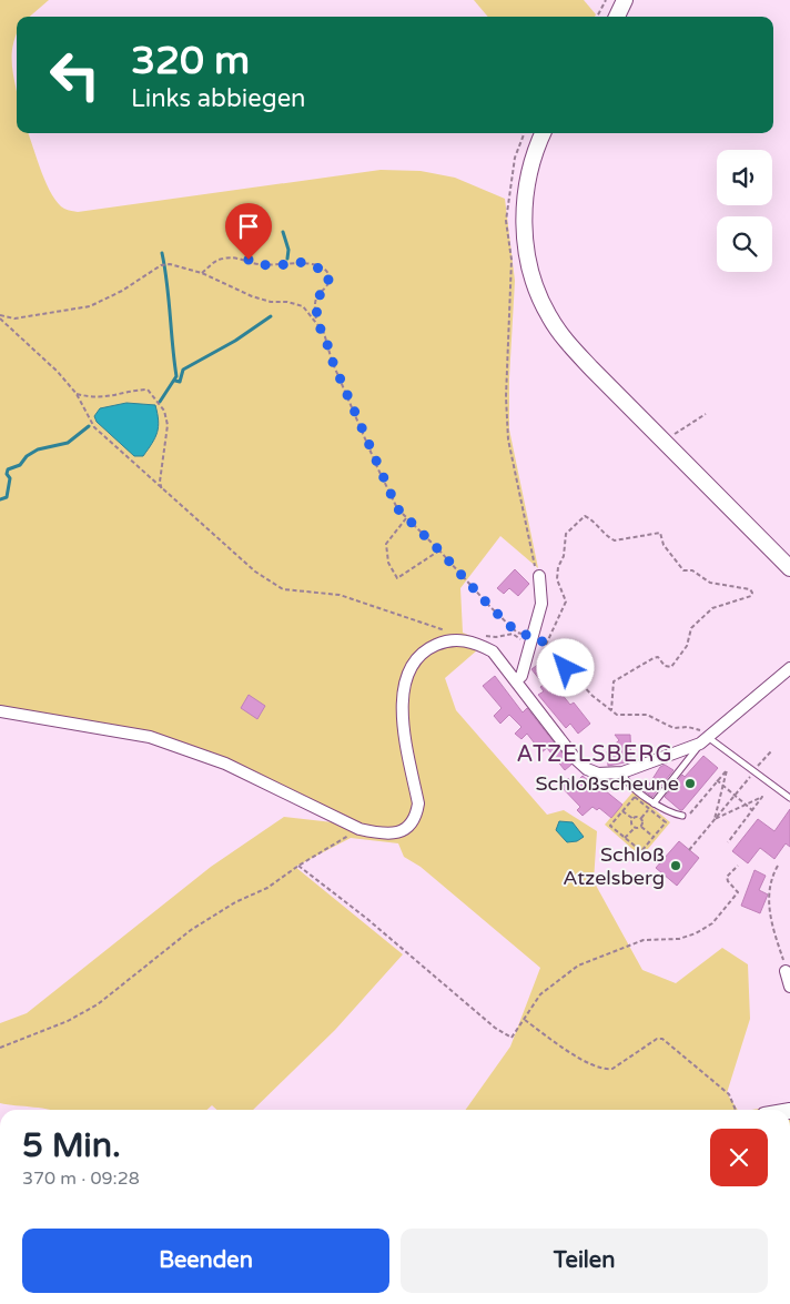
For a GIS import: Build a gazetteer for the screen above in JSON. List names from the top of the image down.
{
  "districts": ["ATZELSBERG"],
  "places": ["Schloßscheune", "Schloß Atzelsberg"],
  "page": {
    "turn": ["320 m", "Links abbiegen"],
    "heading": ["5 Min.", "370 m · 09:28"],
    "buttons": ["Beenden", "Teilen"]
  }
}
